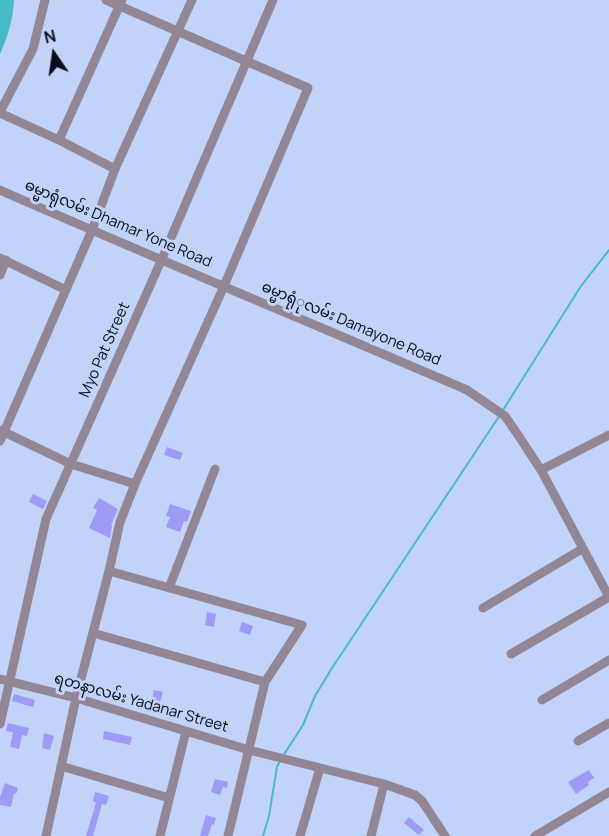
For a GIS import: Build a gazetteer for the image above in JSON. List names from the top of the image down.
{
  "streets": {
    "street": [
      "ဓမ္မာရုံလမ်း Dhamar Yone Road",
      "ဓမ္မာရုံုလမ်း Damayone Road",
      "Myo Pat Street",
      "ရတနာလမ်း Yadanar Street"
    ]
  },
  "crossings": [
    ["ဓမ္မာရုံလမ်း Dhamar Yone Road", "ဓမ္မာရုံုလမ်း Damayone Road"],
    ["ဓမ္မာရုံလမ်း Dhamar Yone Road", "Myo Pat Street"],
    ["Myo Pat Street", "ရတနာလမ်း Yadanar Street"]
  ],
  "north": "top"
}
